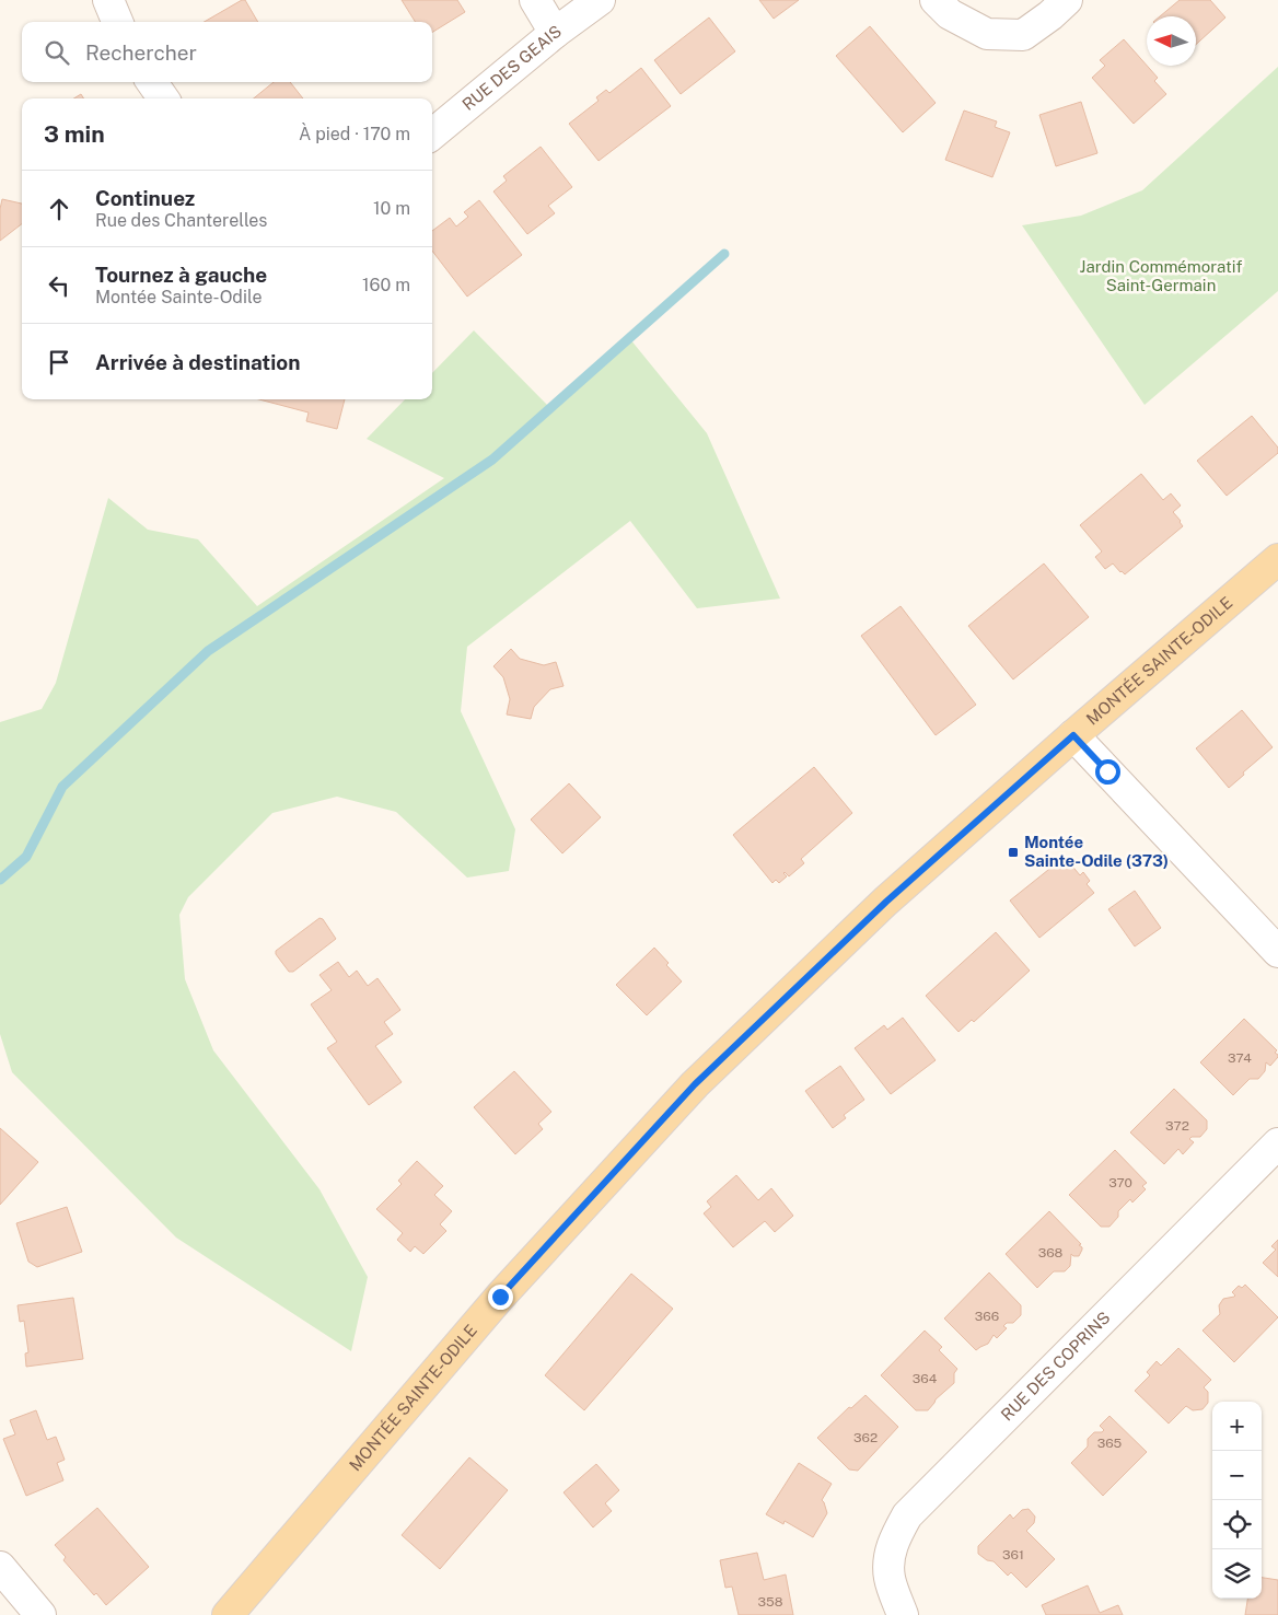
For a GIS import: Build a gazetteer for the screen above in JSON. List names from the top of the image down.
{
  "streets": {
    "main road": ["MONTÉE SAINTE-ODILE"],
    "street": ["RUE DES GEAIS", "RUE DES COPRINS"]
  },
  "parks": ["Jardin Commémoratif Saint-Germain"],
  "places": {
    "transit": ["Montée Sainte-Odile (373)"]
  },
  "house_numbers": [
    "374",
    "372",
    "370",
    "368",
    "366",
    "364",
    "362",
    "365",
    "361",
    "358"
  ],
  "north": "left",
  "page": {
    "search": "Rechercher",
    "heading": ["3 min", "À pied · 170 m"],
    "list": [
      ["Continuez", "Rue des Chanterelles", "10 m"],
      ["Tournez à gauche", "Montée Sainte-Odile", "160 m"],
      "Arrivée à destination"
    ],
    "map_buttons": ["+", "−"]
  }
}
